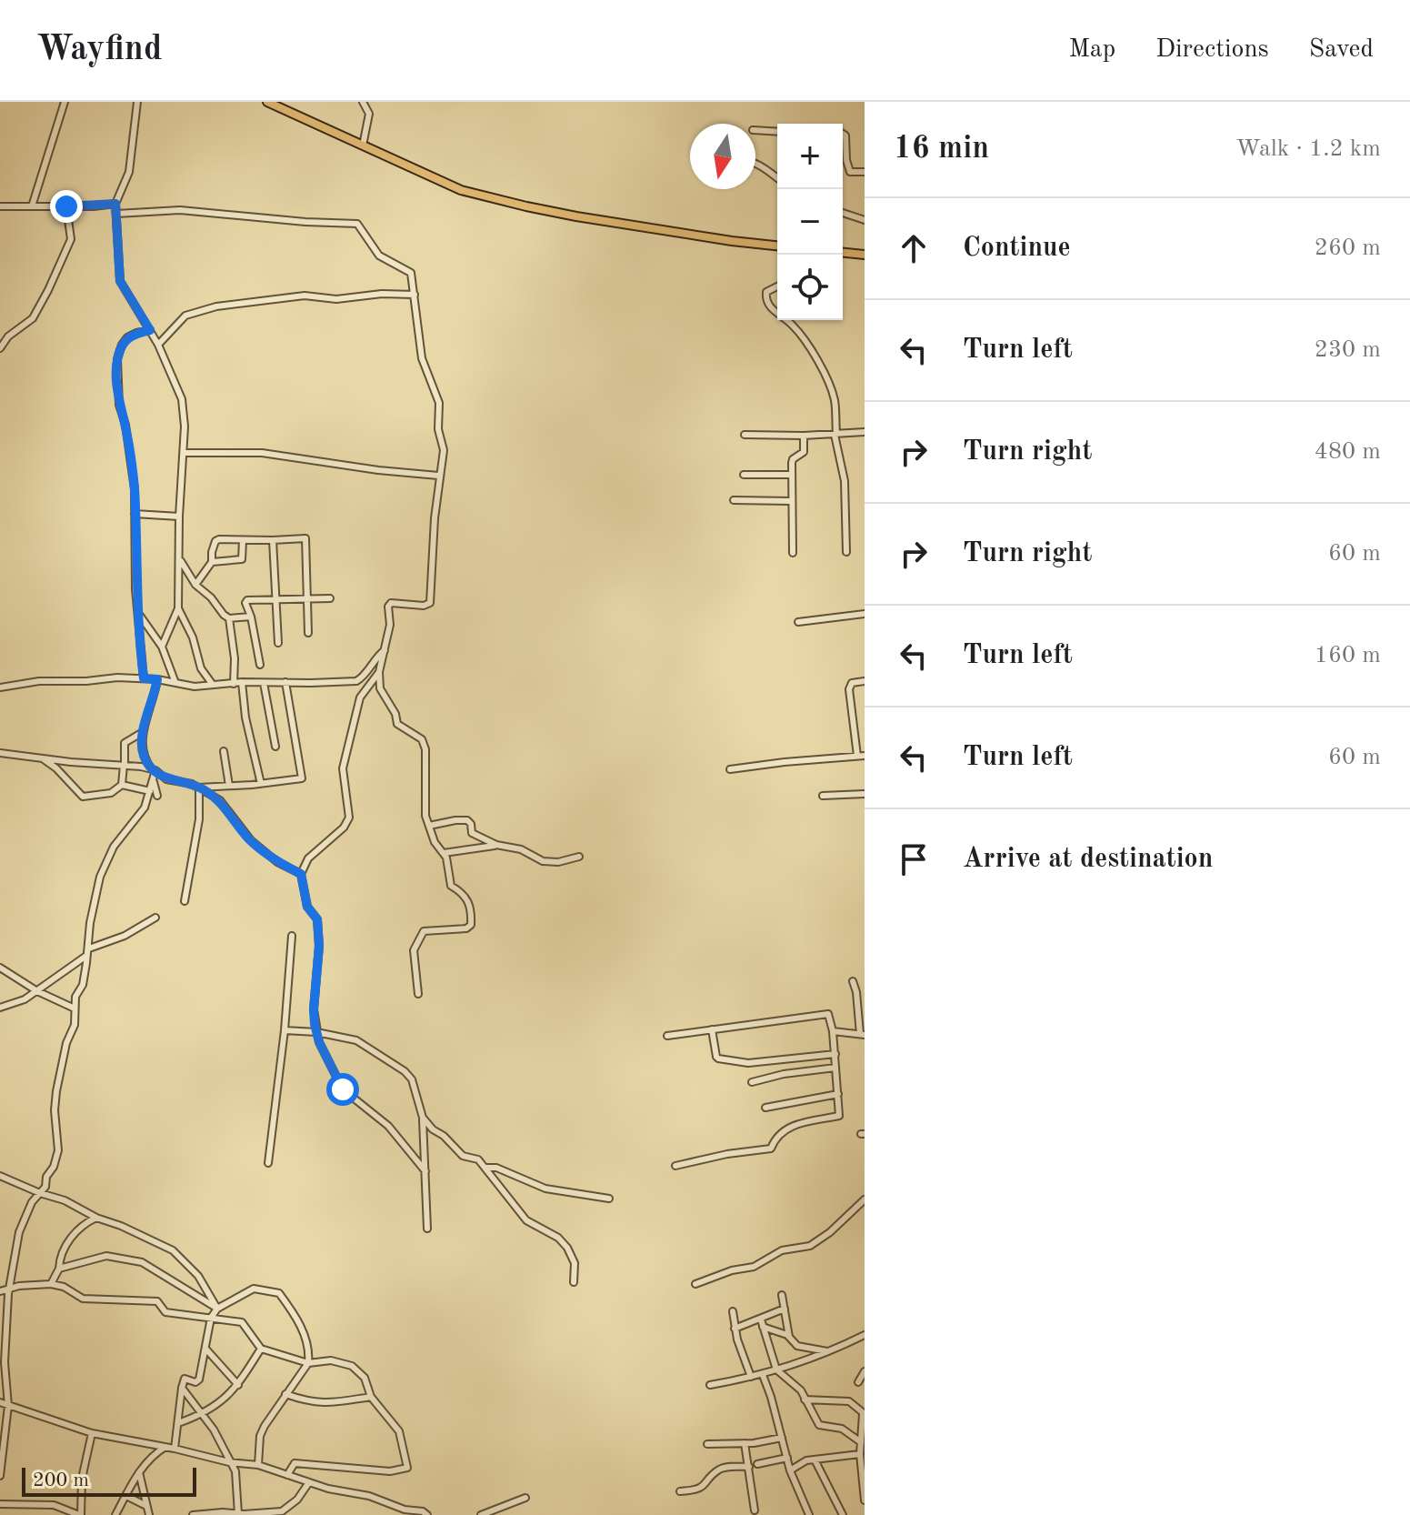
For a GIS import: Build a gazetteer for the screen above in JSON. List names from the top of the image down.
{
  "scale_bar": "200 m",
  "north": "bottom",
  "page": {
    "header": "Wayfind",
    "nav": ["Map", "Directions", "Saved"],
    "heading": ["16 min", "Walk · 1.2 km"],
    "map_buttons": ["+", "−"],
    "list": [
      ["Continue", "260 m"],
      ["Turn left", "230 m"],
      ["Turn right", "480 m"],
      ["Turn right", "60 m"],
      ["Turn left", "160 m"],
      ["Turn left", "60 m"],
      "Arrive at destination"
    ],
    "scale": "200 m"
  }
}
